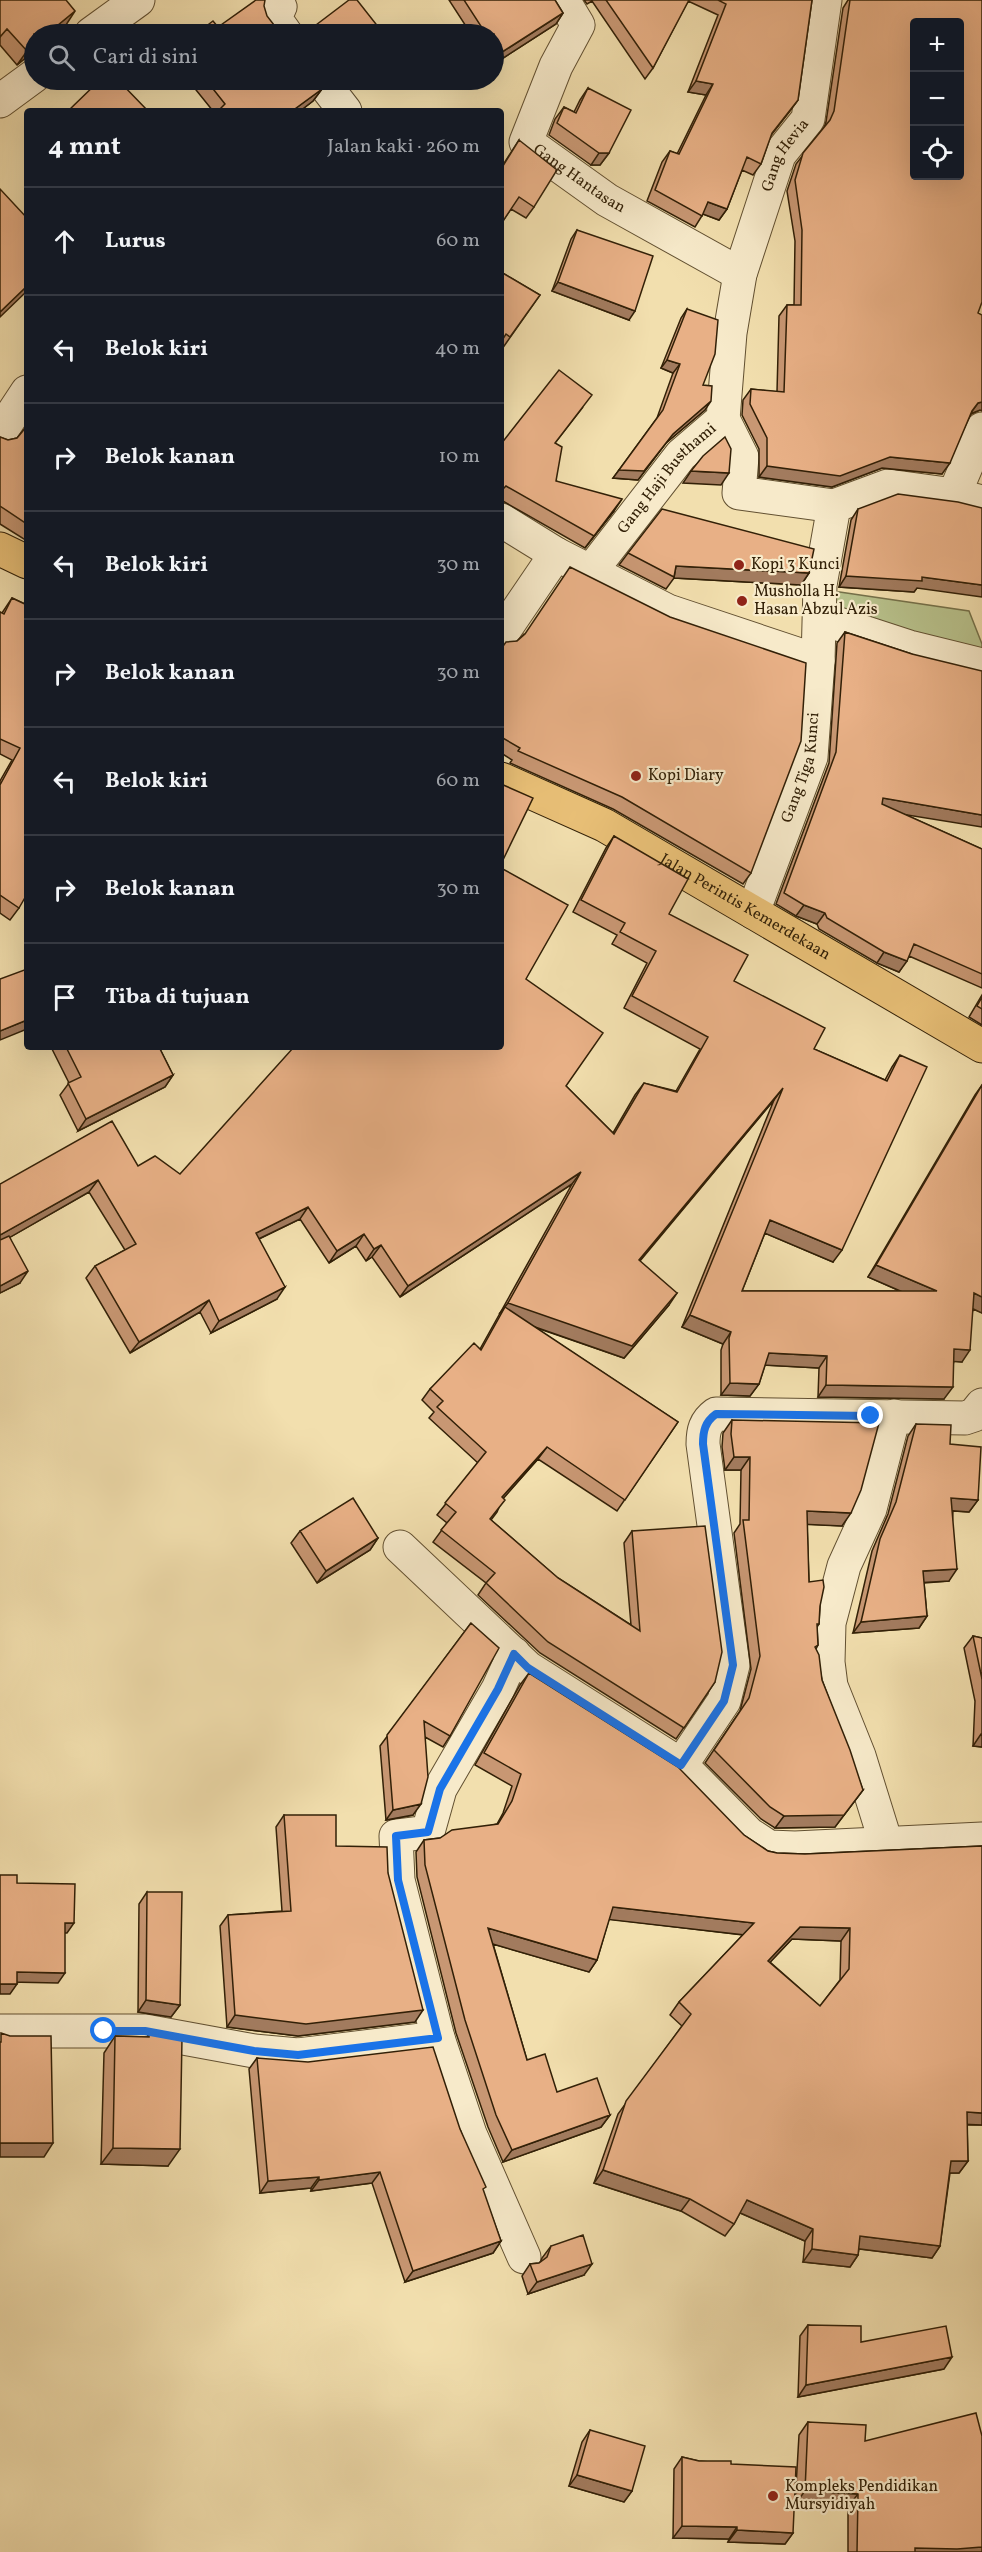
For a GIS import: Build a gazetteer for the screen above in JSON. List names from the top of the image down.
{
  "streets": {
    "main road": ["Jalan Perintis Kemerdekaan"],
    "street": [
      "Gang Hevia",
      "Gang Hantasan",
      "Gang Haji Busthami",
      "Gang Tiga Kunci"
    ]
  },
  "crossings": [
    ["Gang Hevia", "Gang Hantasan"],
    ["Gang Hevia", "Gang Haji Busthami"],
    ["Gang Hantasan", "Gang Haji Busthami"],
    ["Gang Tiga Kunci", "Jalan Perintis Kemerdekaan"]
  ],
  "places": [
    "Kopi 3 Kunci",
    "Musholla H. Hasan Abzul Azis",
    "Kopi Diary",
    "Kompleks Pendidikan Mursyidiyah"
  ],
  "page": {
    "map_buttons": ["+", "−"],
    "search": "Cari di sini",
    "heading": ["4 mnt", "Jalan kaki · 260 m"],
    "list": [
      ["Lurus", "60 m"],
      ["Belok kiri", "40 m"],
      ["Belok kanan", "10 m"],
      ["Belok kiri", "30 m"],
      ["Belok kanan", "30 m"],
      ["Belok kiri", "60 m"],
      ["Belok kanan", "30 m"],
      "Tiba di tujuan"
    ]
  }
}
